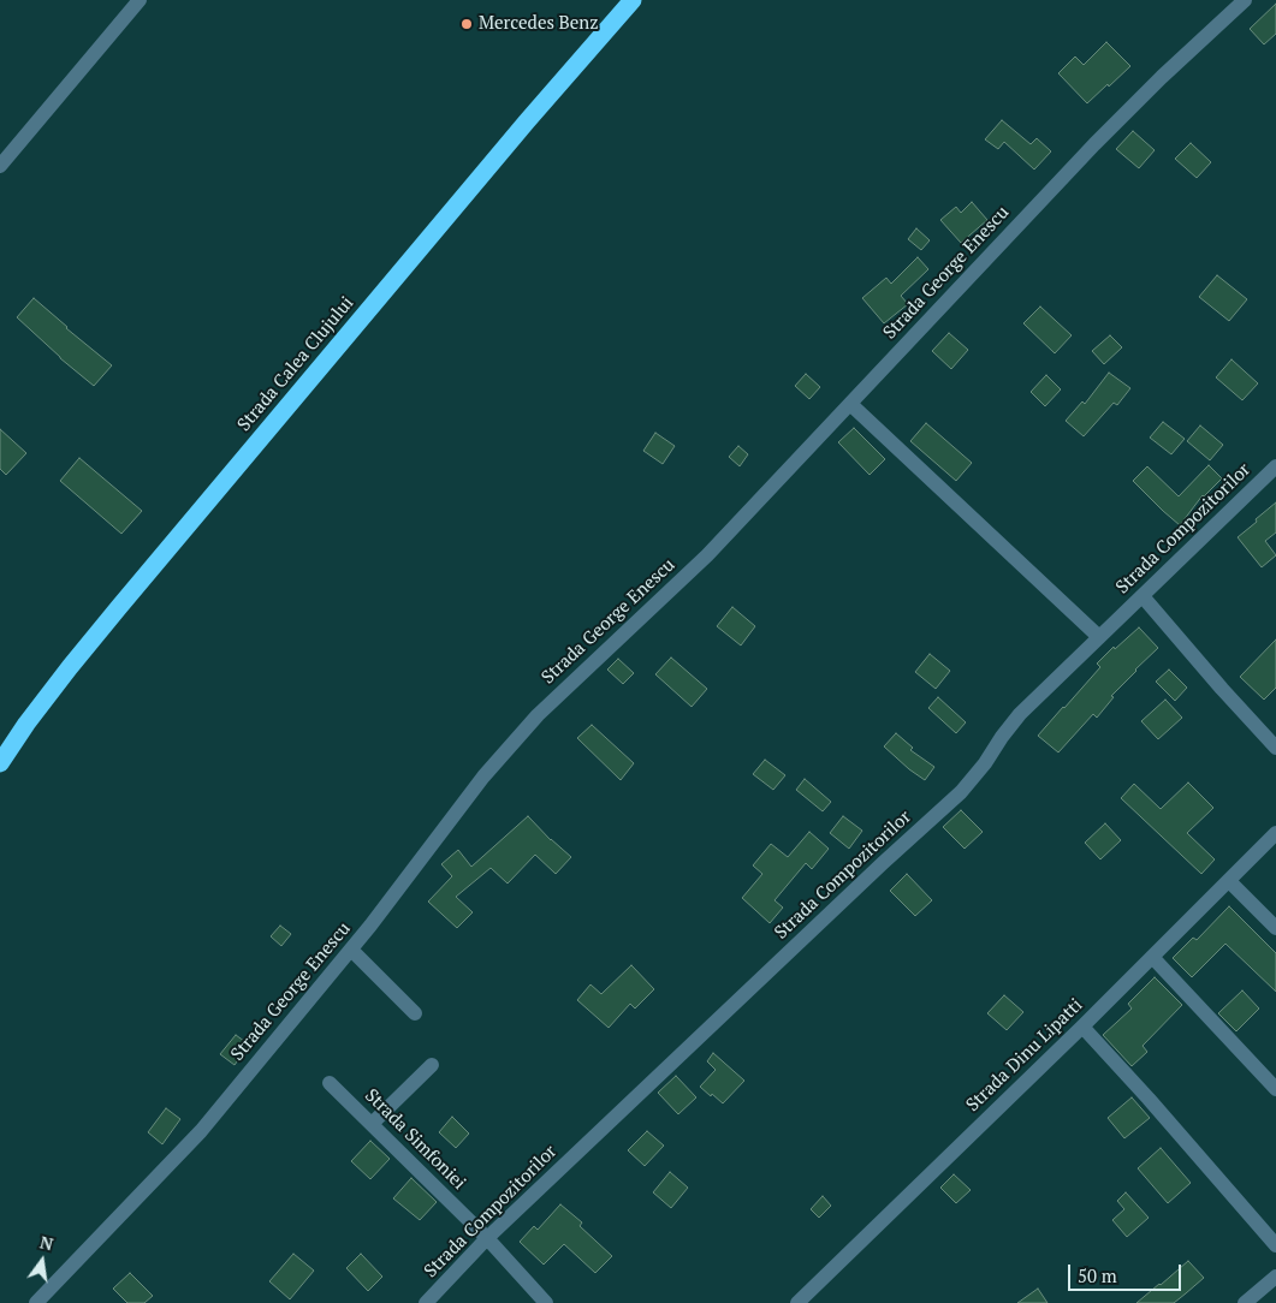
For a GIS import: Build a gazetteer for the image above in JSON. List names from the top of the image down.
{
  "streets": {
    "highway": ["Strada Calea Clujului"],
    "street": [
      "Strada George Enescu",
      "Strada Compozitorilor",
      "Strada Dinu Lipatti",
      "Strada Simfoniei"
    ]
  },
  "crossings": [
    ["Strada Compozitorilor", "Strada Simfoniei"]
  ],
  "places": ["Mercedes Benz"],
  "scale_bar": "50 m",
  "north": "top"
}
